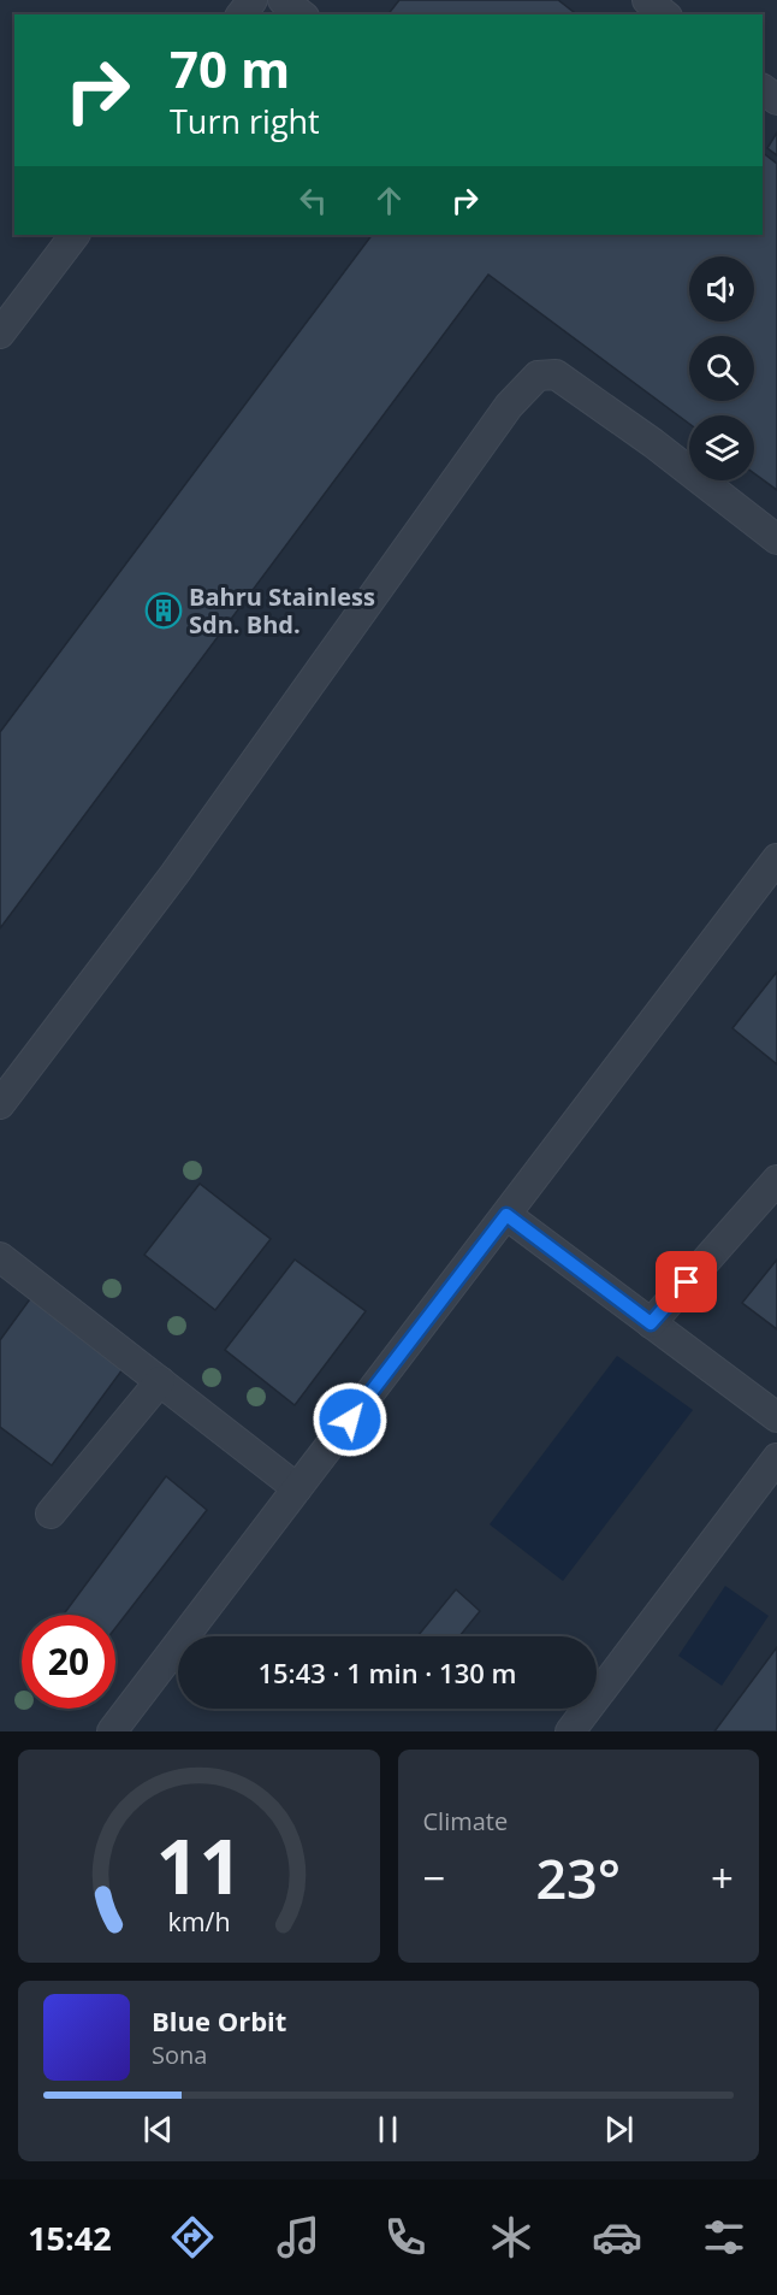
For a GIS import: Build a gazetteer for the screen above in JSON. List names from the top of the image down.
{
  "places": {
    "building": ["Bahru Stainless Sdn. Bhd."]
  },
  "page": {
    "turn": ["70 m", "Turn right"],
    "limit": "20",
    "trip": "15:43 · 1 min · 130 m",
    "tile": "Climate",
    "heat": ["−", "23°", "+"],
    "song": ["Blue Orbit", "Sona"],
    "tabs": "15:42",
    "gauge": ["11", "km/h"]
  }
}
